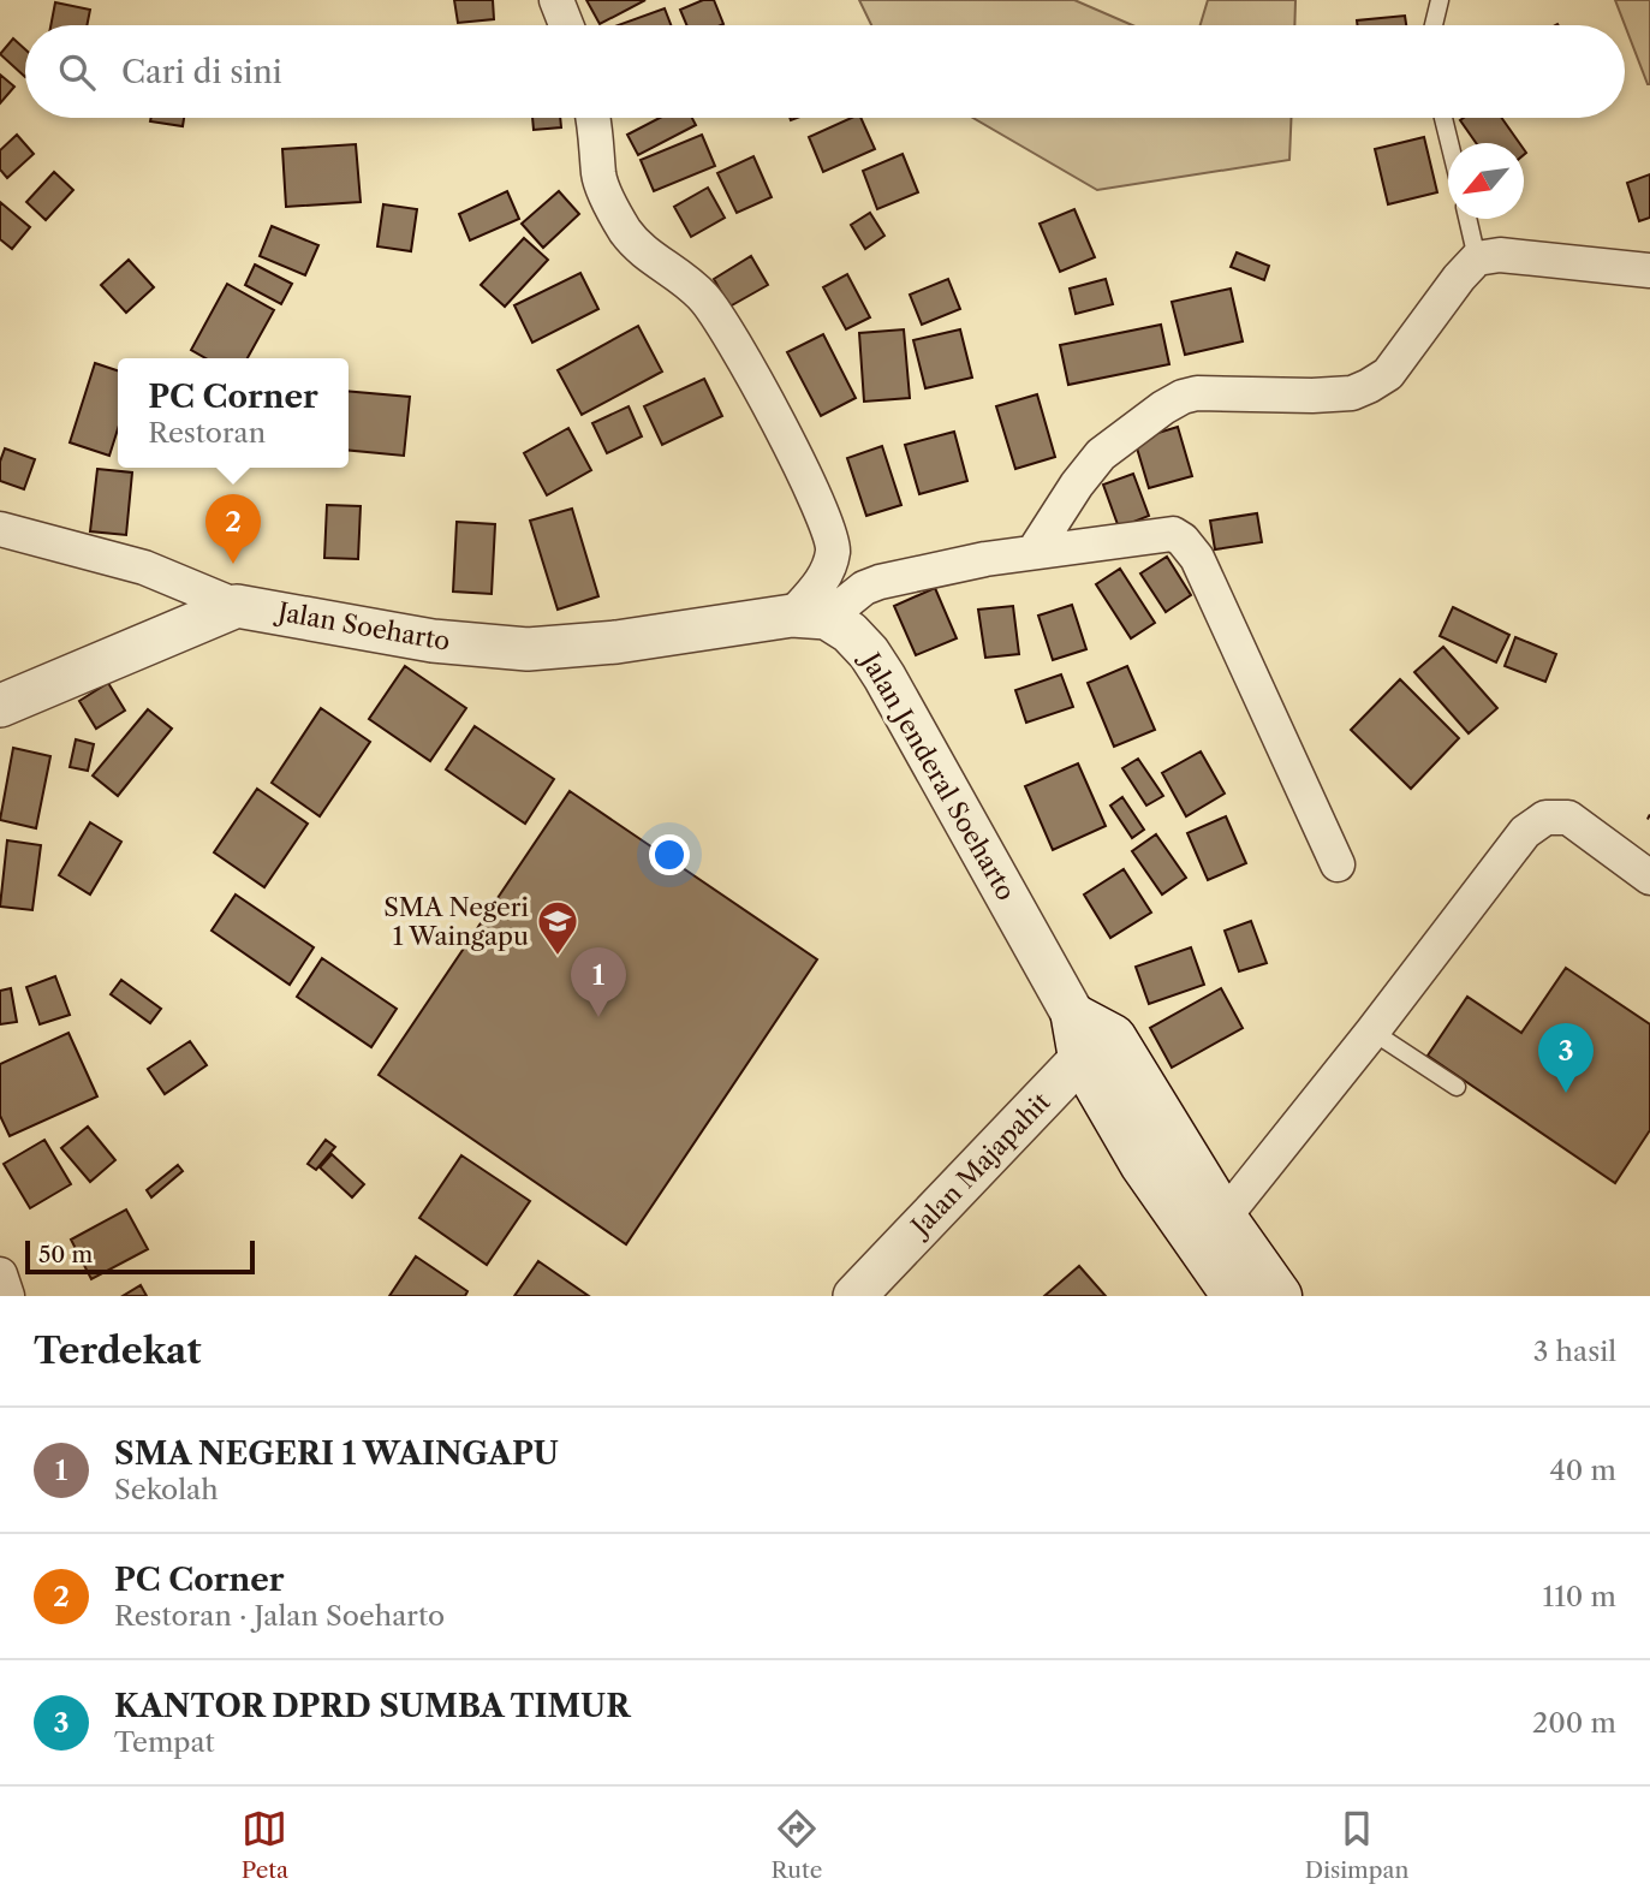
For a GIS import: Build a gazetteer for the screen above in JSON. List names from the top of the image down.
{
  "streets": {
    "main road": ["Jalan Jenderal Soeharto"],
    "street": ["Jalan Soeharto", "Jalan Majapahit"]
  },
  "crossings": [
    ["Jalan Soeharto", "Jalan Jenderal Soeharto"],
    ["Jalan Jenderal Soeharto", "Jalan Majapahit"]
  ],
  "places": {
    "school or university": ["SMA Negeri 1 Waingapu"]
  },
  "scale_bar": "50 m",
  "north": "bottom left",
  "page": {
    "search": "Cari di sini",
    "popup": ["PC Corner", "Restoran"],
    "pins": ["2", "1", "3"],
    "scale": "50 m",
    "heading": ["Terdekat", "3 hasil"],
    "list": [
      {
        "mark": "1",
        "name": "SMA NEGERI 1 WAINGAPU",
        "note": "Sekolah",
        "value": "40 m"
      },
      {
        "mark": "2",
        "name": "PC Corner",
        "note": "Restoran · Jalan Soeharto",
        "value": "110 m"
      },
      {
        "mark": "3",
        "name": "KANTOR DPRD SUMBA TIMUR",
        "note": "Tempat",
        "value": "200 m"
      }
    ],
    "nav": ["Peta", "Rute", "Disimpan"]
  }
}
